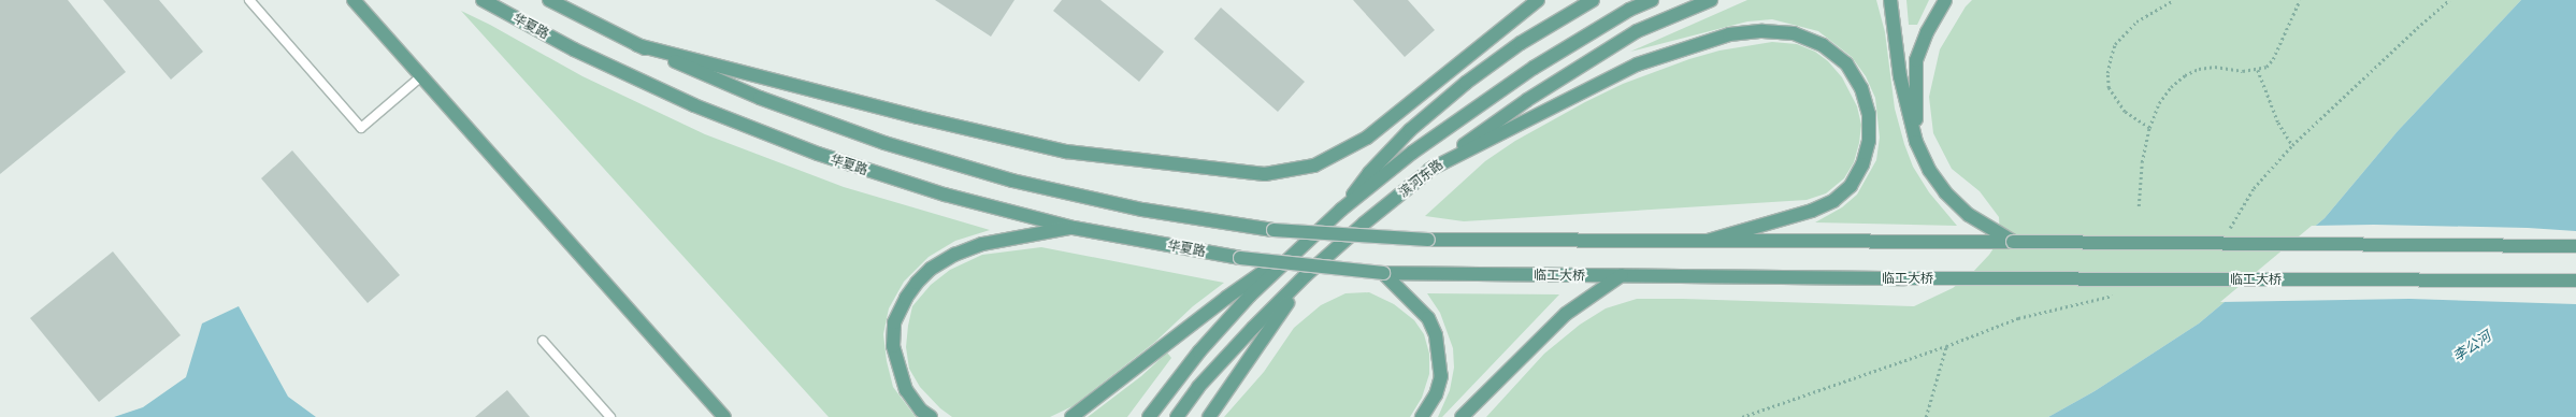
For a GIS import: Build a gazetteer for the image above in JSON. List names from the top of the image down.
{
  "streets": {
    "main road": ["华夏路", "滨河东路", "临工大桥"]
  },
  "crossings": [
    ["华夏路", "临工大桥"]
  ],
  "water": ["李公河"]
}
